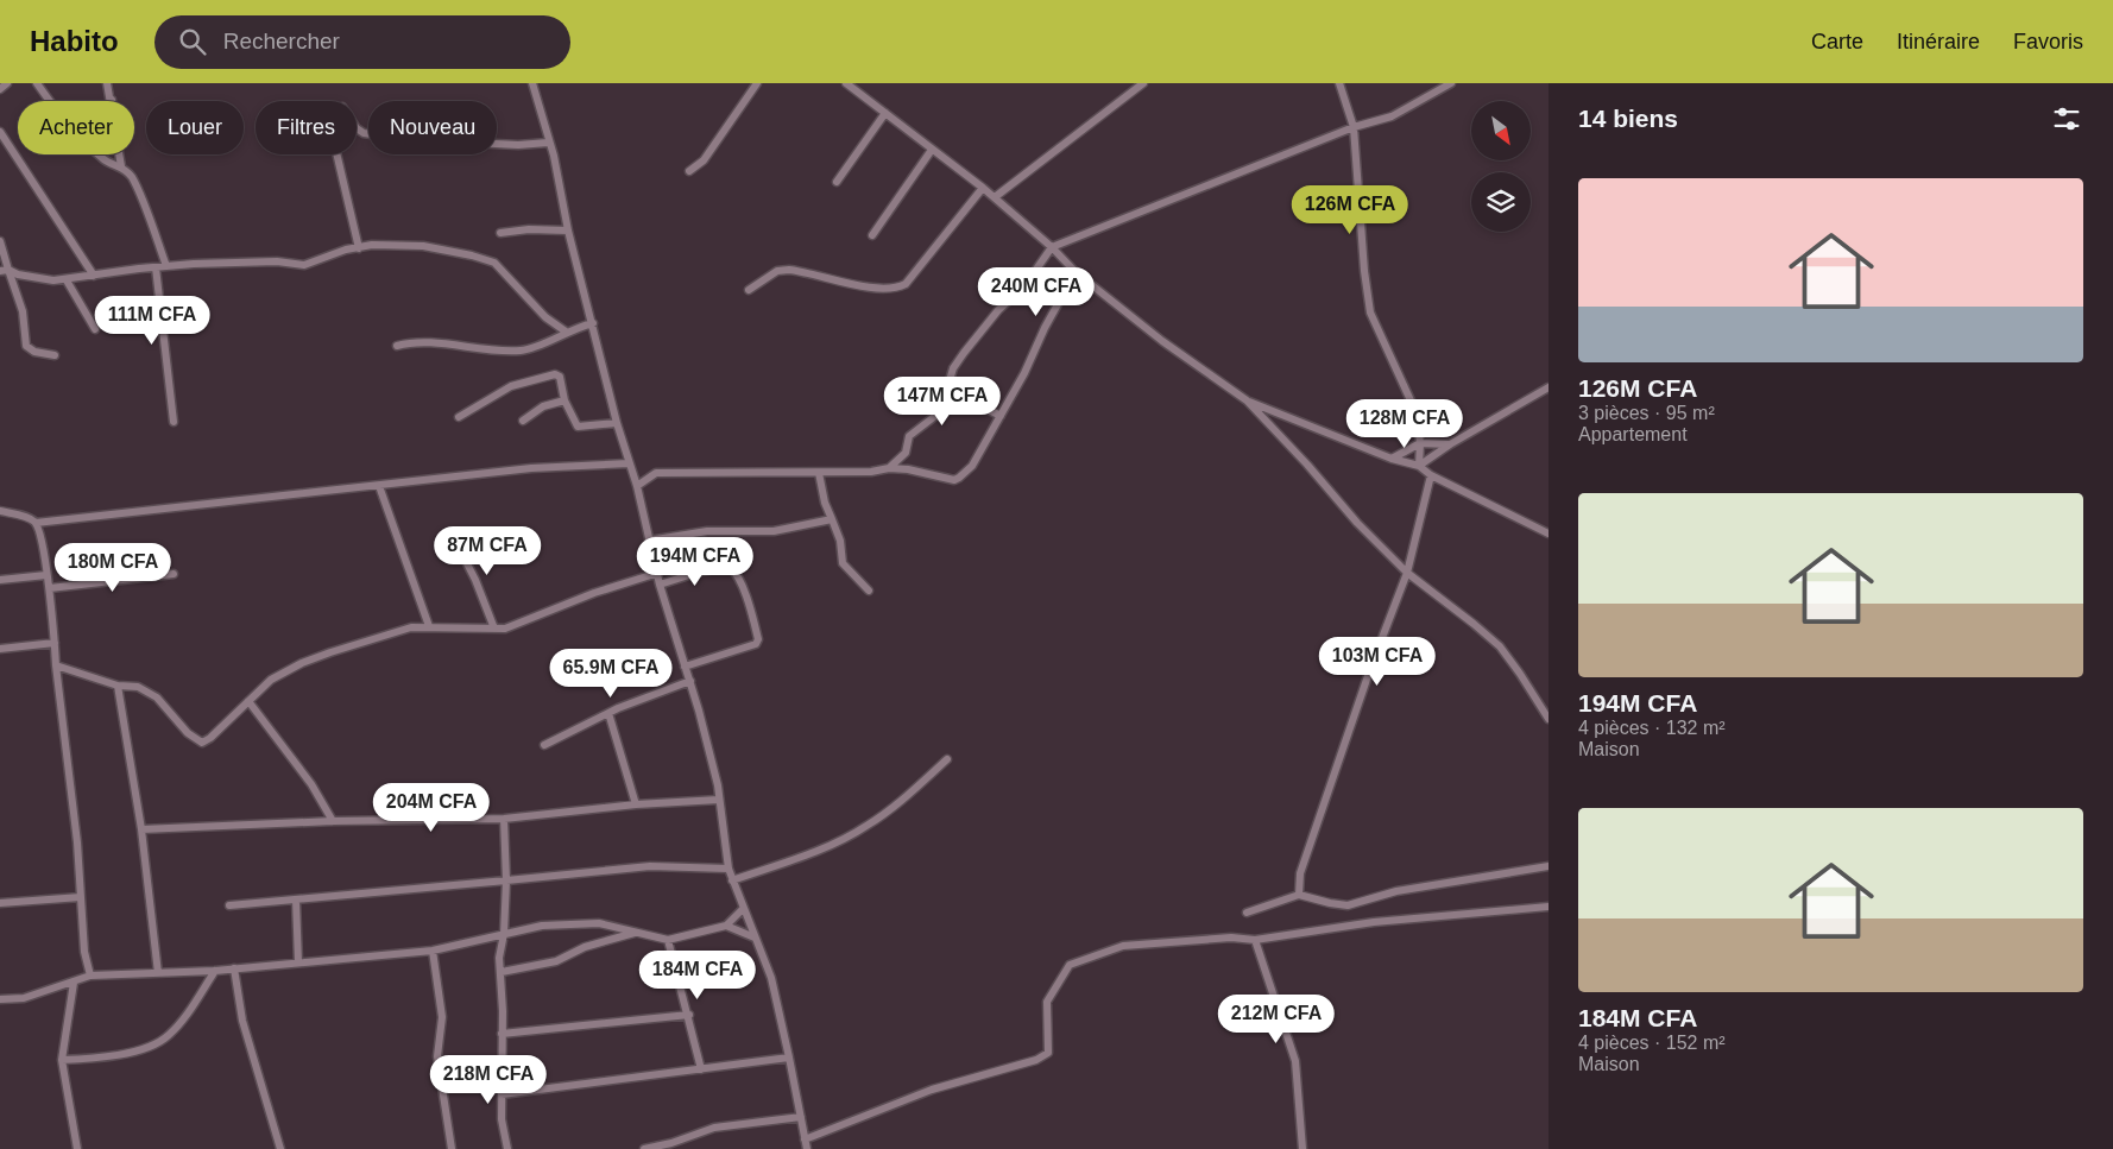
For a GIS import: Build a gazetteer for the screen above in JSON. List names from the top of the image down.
{
  "north": "bottom right",
  "page": {
    "header": "Habito",
    "search": "Rechercher",
    "nav": ["Carte", "Itinéraire", "Favoris"],
    "heading": "14 biens",
    "chip": [
      "Acheter",
      "Louer",
      "Filtres",
      "Nouveau"
    ],
    "list": [
      {
        "name": "126M CFA",
        "note": "3 pièces · 95 m² · Appartement"
      },
      {
        "name": "194M CFA",
        "note": "4 pièces · 132 m² · Maison"
      },
      {
        "name": "184M CFA",
        "note": "4 pièces · 152 m² · Maison"
      }
    ],
    "price": [
      "126M CFA",
      "240M CFA",
      "111M CFA",
      "147M CFA",
      "128M CFA",
      "87M CFA",
      "194M CFA",
      "180M CFA",
      "103M CFA",
      "65.9M CFA",
      "204M CFA",
      "184M CFA",
      "212M CFA",
      "218M CFA"
    ]
  }
}
